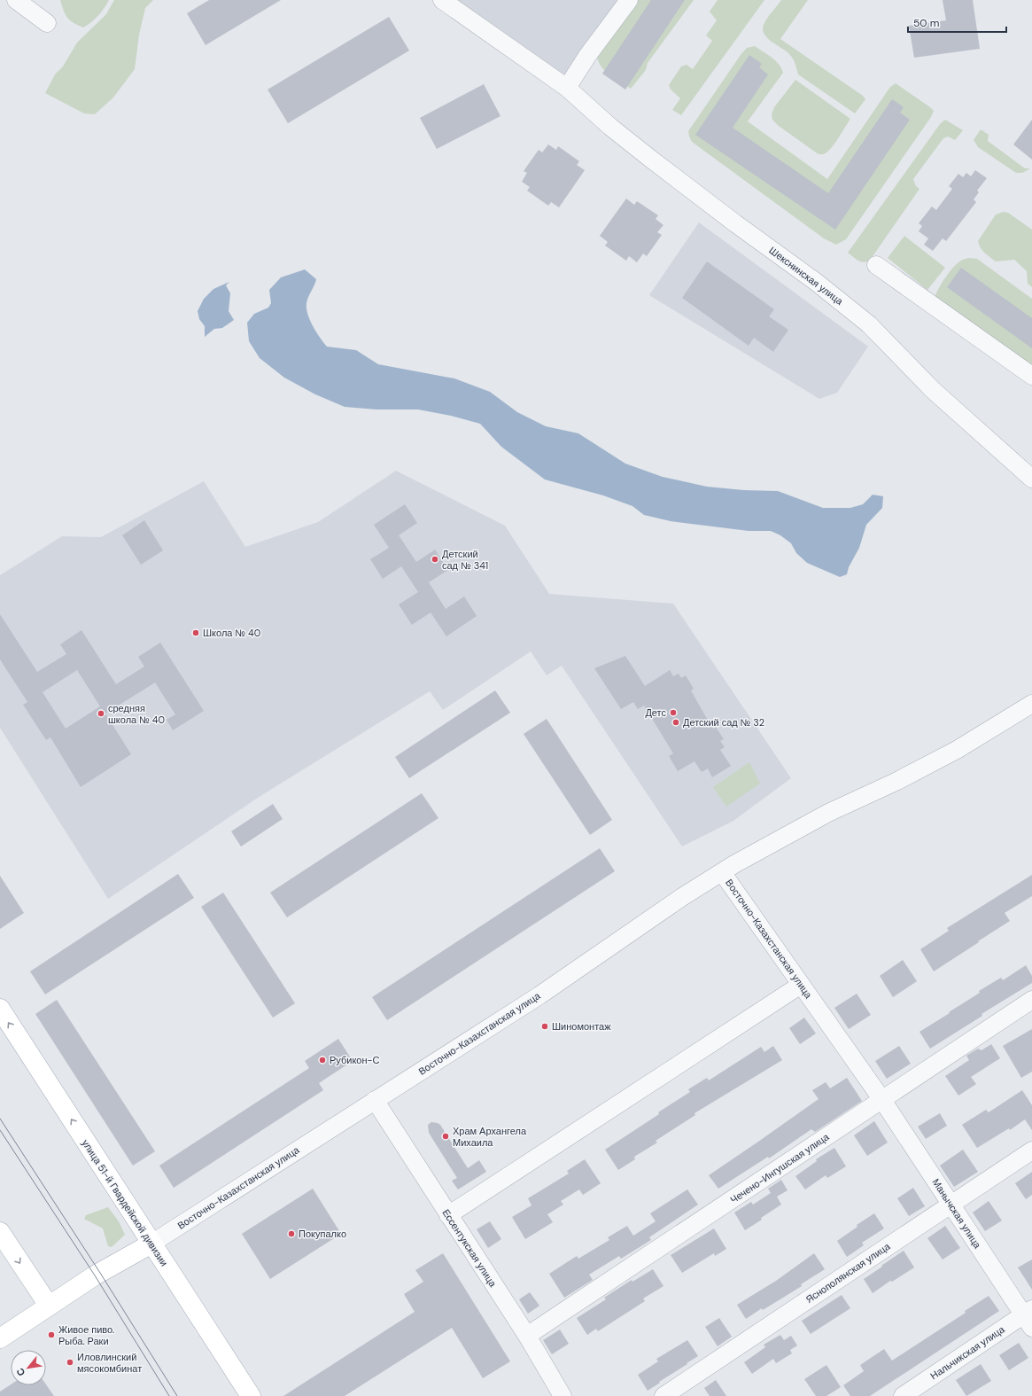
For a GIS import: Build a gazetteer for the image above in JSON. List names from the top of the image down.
{
  "streets": {
    "main road": ["Восточно-Казахстанская улица", "улица 51-й Гвардейской дивизии"],
    "street": [
      "Шекснинская улица",
      "Чечено-Ингушская улица",
      "Манычская улица",
      "Ессентукская улица",
      "Яснополянская улица",
      "Нальчикская улица"
    ]
  },
  "crossings": [
    ["Восточно-Казахстанская улица", "Чечено-Ингушская улица"],
    ["Восточно-Казахстанская улица", "улица 51-й Гвардейской дивизии"],
    ["Восточно-Казахстанская улица", "Манычская улица"],
    ["Восточно-Казахстанская улица", "Ессентукская улица"],
    ["Чечено-Ингушская улица", "Манычская улица"],
    ["Чечено-Ингушская улица", "Ессентукская улица"],
    ["Манычская улица", "Яснополянская улица"],
    ["Манычская улица", "Нальчикская улица"]
  ],
  "places": [
    "Детский сад № 341",
    "Школа № 40",
    "Детс",
    "средняя школа № 40",
    "Детский сад № 32",
    "Шиномонтаж",
    "Рубикон-С",
    "Храм Архангела Михаила",
    "Покупалко",
    "Живое пиво. Рыба. Раки",
    "Иловлинский мясокомбинат"
  ],
  "scale_bar": "50 m",
  "north": "bottom left"
}
